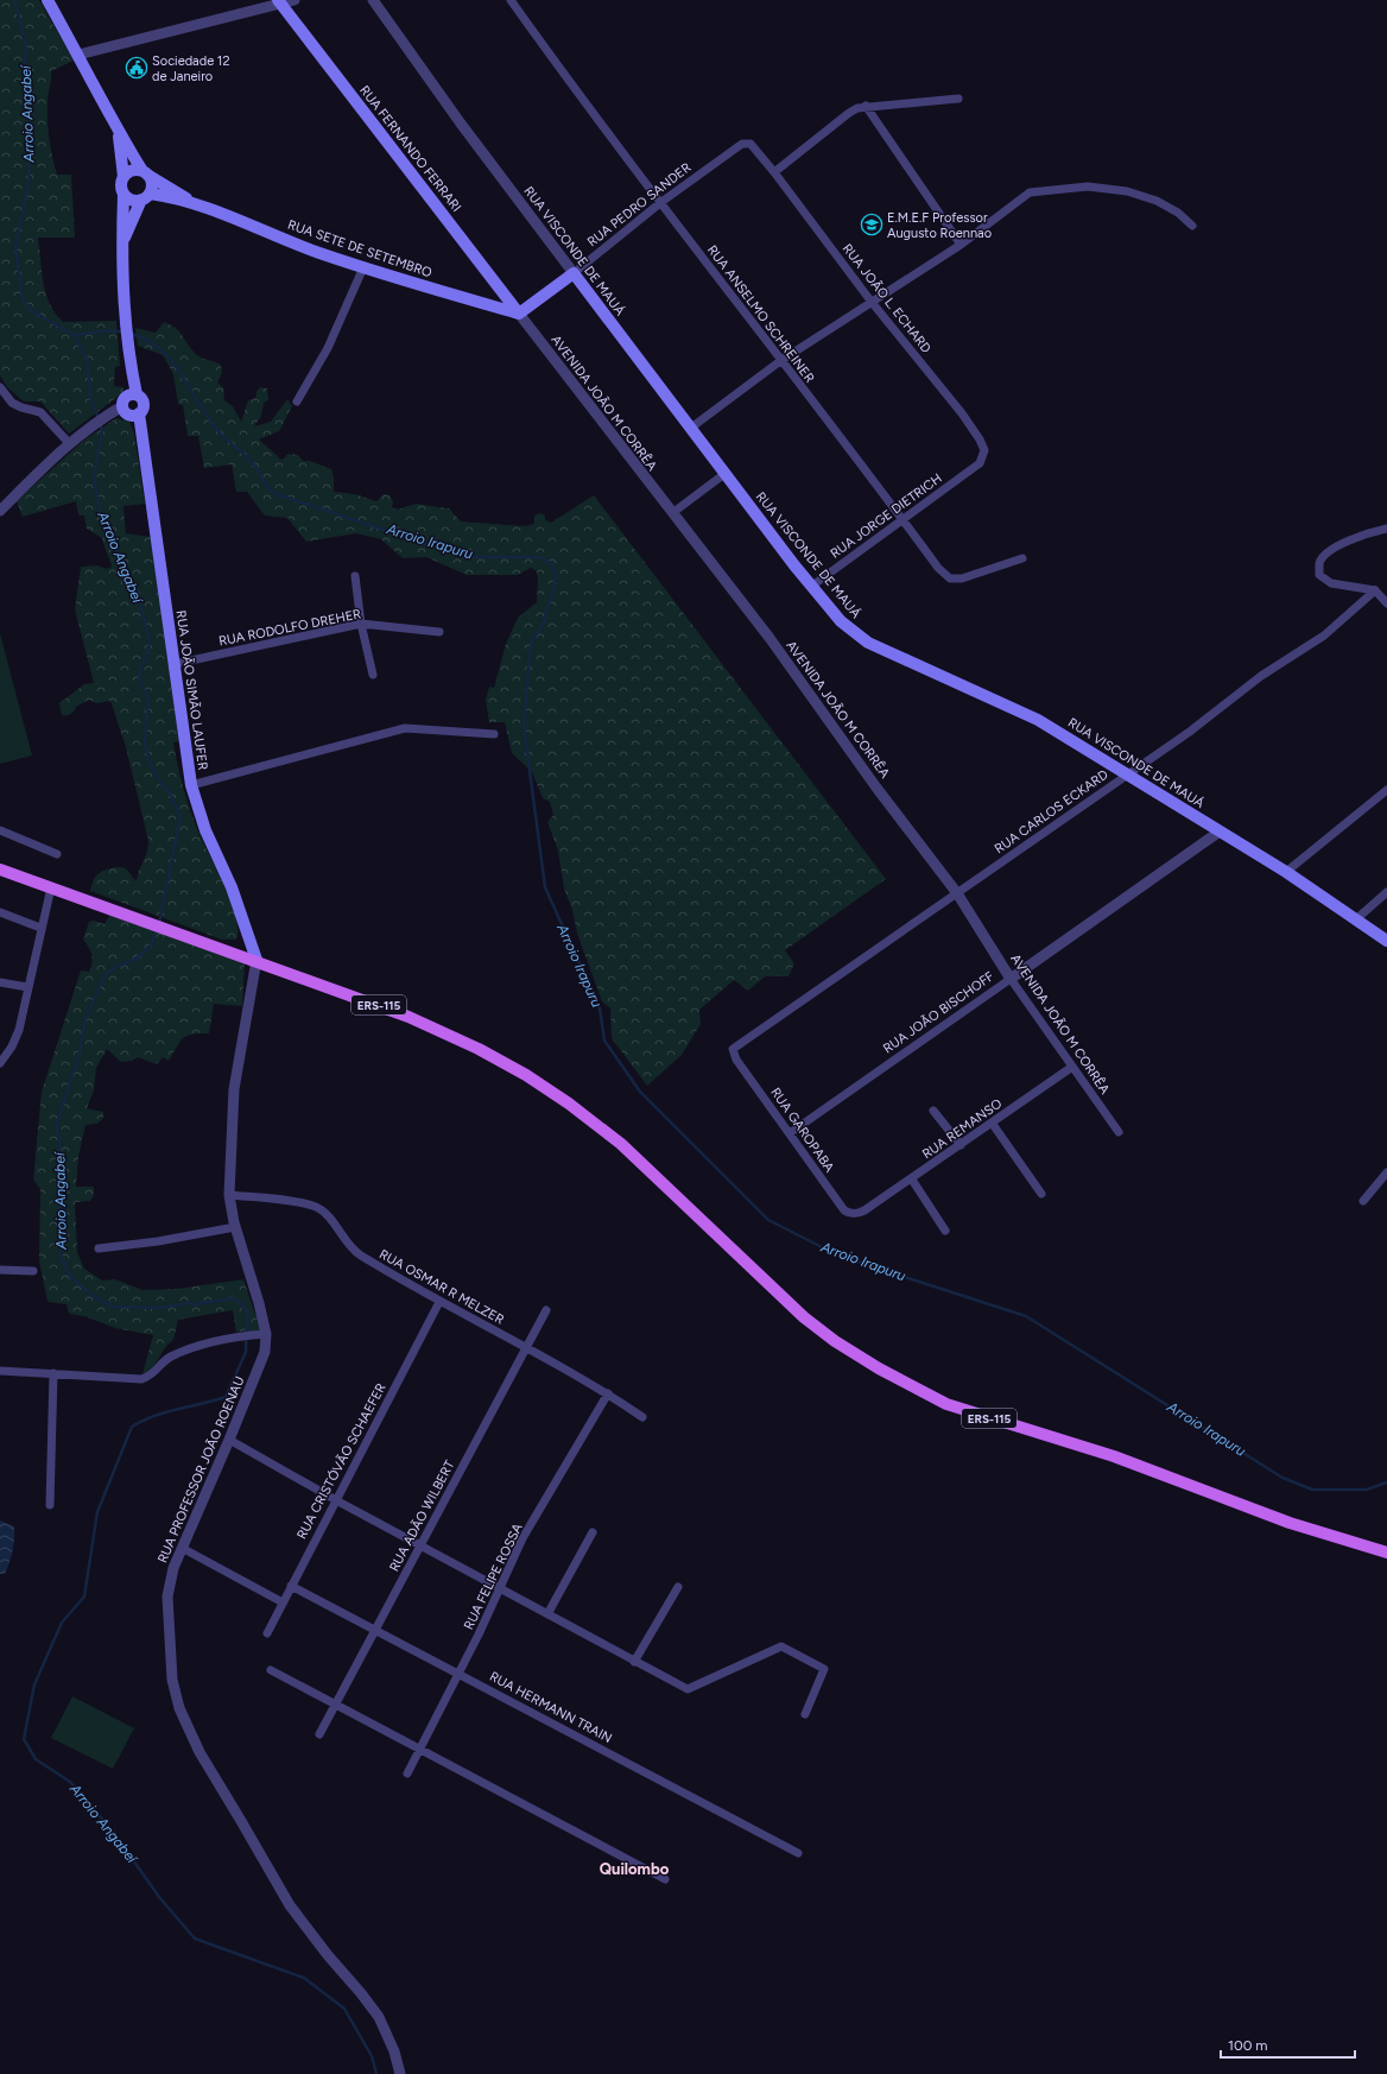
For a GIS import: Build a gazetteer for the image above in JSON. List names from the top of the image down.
{
  "streets": {
    "main road": [
      "RUA FERNANDO FERRARI",
      "RUA PEDRO SANDER",
      "RUA SETE DE SETEMBRO",
      "RUA VISCONDE DE MAUÁ",
      "RUA JOÃO SIMÃO LAUFER",
      "ERS-115"
    ],
    "street": [
      "RUA JOÃO L. ECHARD",
      "RUA ANSELMO SCHREINER",
      "AVENIDA JOÃO M CORRÊA",
      "RUA JORGE DIETRICH",
      "RUA RODOLFO DREHER",
      "RUA CARLOS ECKARD",
      "RUA JOÃO BISCHOFF",
      "RUA REMANSO",
      "RUA GAROPABA",
      "RUA OSMAR R MELZER",
      "RUA CRISTÓVÃO SCHAEFER",
      "RUA PROFESSOR JOÃO ROENAU",
      "RUA ADÃO WILBERT",
      "RUA FELIPE ROSSA",
      "RUA HERMANN TRAIN"
    ]
  },
  "crossings": [
    ["RUA FERNANDO FERRARI", "RUA PEDRO SANDER"],
    ["RUA FERNANDO FERRARI", "RUA SETE DE SETEMBRO"],
    ["RUA FERNANDO FERRARI", "AVENIDA JOÃO M CORRÊA"],
    ["RUA PEDRO SANDER", "RUA SETE DE SETEMBRO"],
    ["RUA PEDRO SANDER", "RUA VISCONDE DE MAUÁ"],
    ["RUA PEDRO SANDER", "RUA JOÃO L. ECHARD"],
    ["RUA PEDRO SANDER", "RUA ANSELMO SCHREINER"],
    ["RUA PEDRO SANDER", "AVENIDA JOÃO M CORRÊA"],
    ["RUA SETE DE SETEMBRO", "AVENIDA JOÃO M CORRÊA"],
    ["RUA VISCONDE DE MAUÁ", "RUA JORGE DIETRICH"],
    ["RUA VISCONDE DE MAUÁ", "RUA CARLOS ECKARD"],
    ["RUA VISCONDE DE MAUÁ", "RUA JOÃO BISCHOFF"],
    ["RUA JOÃO L. ECHARD", "RUA JORGE DIETRICH"],
    ["RUA ANSELMO SCHREINER", "RUA JORGE DIETRICH"],
    ["AVENIDA JOÃO M CORRÊA", "RUA CARLOS ECKARD"],
    ["AVENIDA JOÃO M CORRÊA", "RUA JOÃO BISCHOFF"],
    ["AVENIDA JOÃO M CORRÊA", "RUA REMANSO"],
    ["RUA RODOLFO DREHER", "RUA JOÃO SIMÃO LAUFER"],
    ["RUA JOÃO SIMÃO LAUFER", "ERS-115"],
    ["RUA JOÃO SIMÃO LAUFER", "RUA PROFESSOR JOÃO ROENAU"],
    ["RUA CARLOS ECKARD", "RUA GAROPABA"],
    ["ERS-115", "RUA PROFESSOR JOÃO ROENAU"],
    ["RUA JOÃO BISCHOFF", "RUA GAROPABA"],
    ["RUA REMANSO", "RUA GAROPABA"],
    ["RUA OSMAR R MELZER", "RUA CRISTÓVÃO SCHAEFER"],
    ["RUA OSMAR R MELZER", "RUA PROFESSOR JOÃO ROENAU"],
    ["RUA OSMAR R MELZER", "RUA ADÃO WILBERT"],
    ["RUA OSMAR R MELZER", "RUA FELIPE ROSSA"],
    ["RUA CRISTÓVÃO SCHAEFER", "RUA HERMANN TRAIN"],
    ["RUA ADÃO WILBERT", "RUA HERMANN TRAIN"],
    ["RUA FELIPE ROSSA", "RUA HERMANN TRAIN"]
  ],
  "districts": ["Quilombo"],
  "water": ["Arroio Angabeí", "Arroio Irapuru"],
  "places": {
    "public building": ["Sociedade 12 de Janeiro"],
    "school or university": ["E.M.E.F Professor Augusto Roennao"]
  },
  "scale_bar": "100 m"
}
